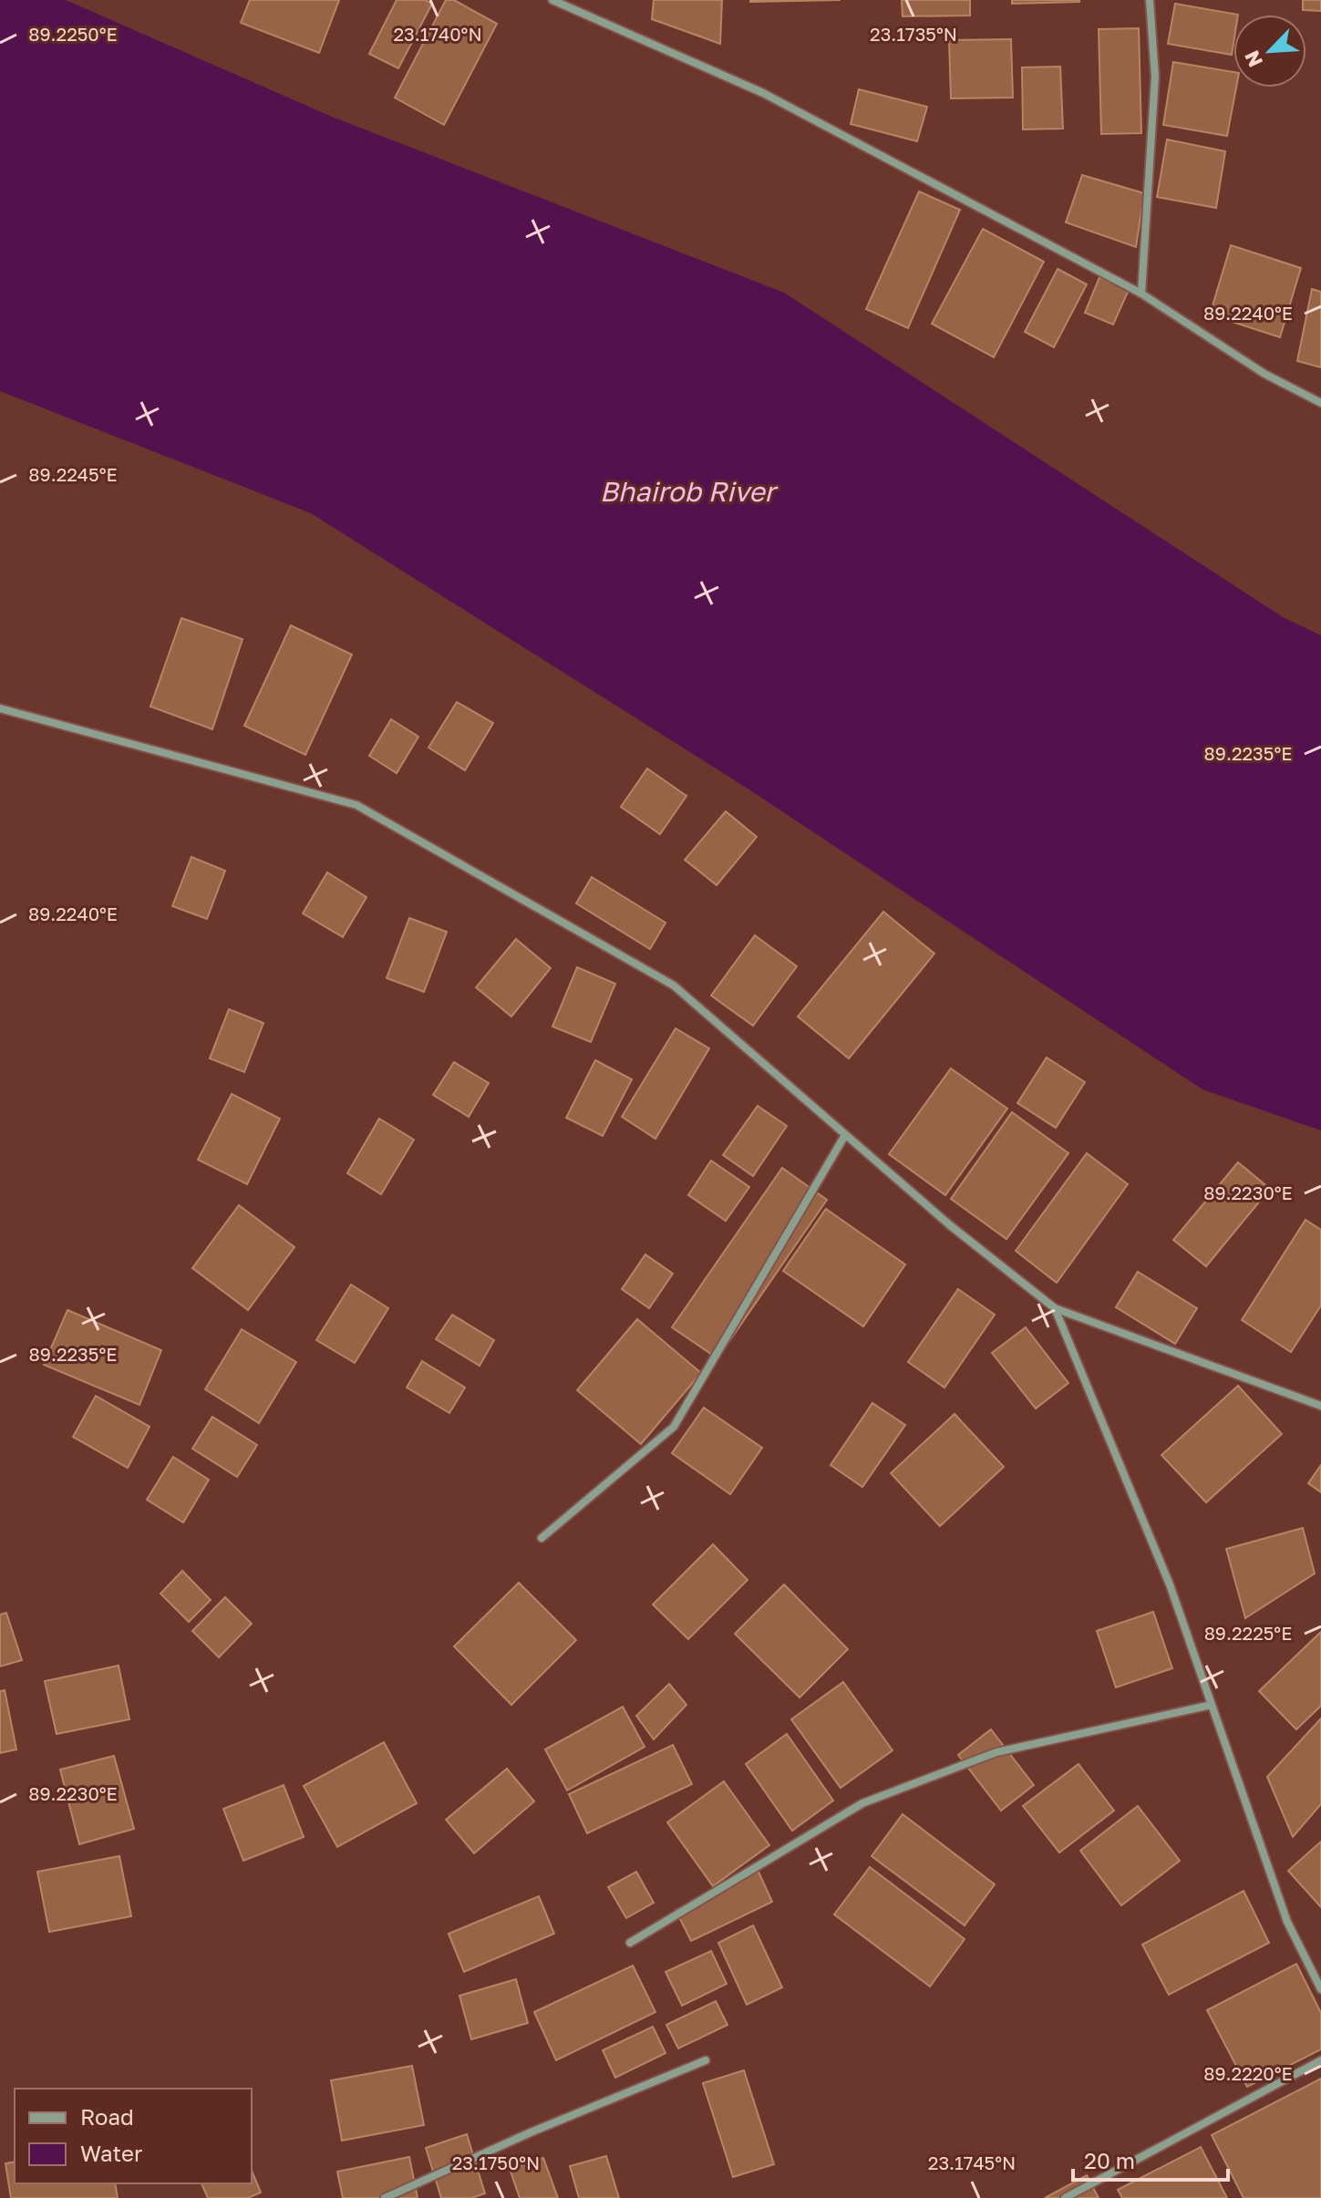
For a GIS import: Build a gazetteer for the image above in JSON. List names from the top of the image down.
{
  "water": ["Bhairob River"],
  "legend": ["Road", "Water"],
  "scale_bar": "20 m",
  "north": "bottom left",
  "coordinates": [
    "89.2250°E",
    "23.1740°N",
    "23.1735°N",
    "89.2240°E",
    "89.2245°E",
    "89.2235°E",
    "89.2230°E",
    "89.2225°E",
    "89.2220°E",
    "23.1750°N",
    "23.1745°N"
  ]
}
